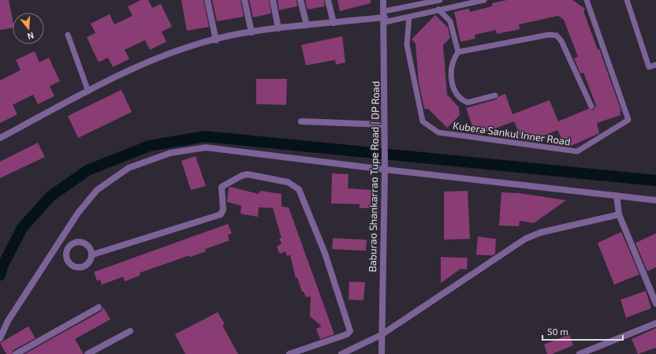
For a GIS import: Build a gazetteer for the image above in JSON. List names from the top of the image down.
{
  "streets": {
    "street": ["Baburao Shankarrao Tupe Road | DP Road"],
    "lane": ["Kubera Sankul Inner Road"]
  },
  "scale_bar": "50 m",
  "north": "bottom"
}
